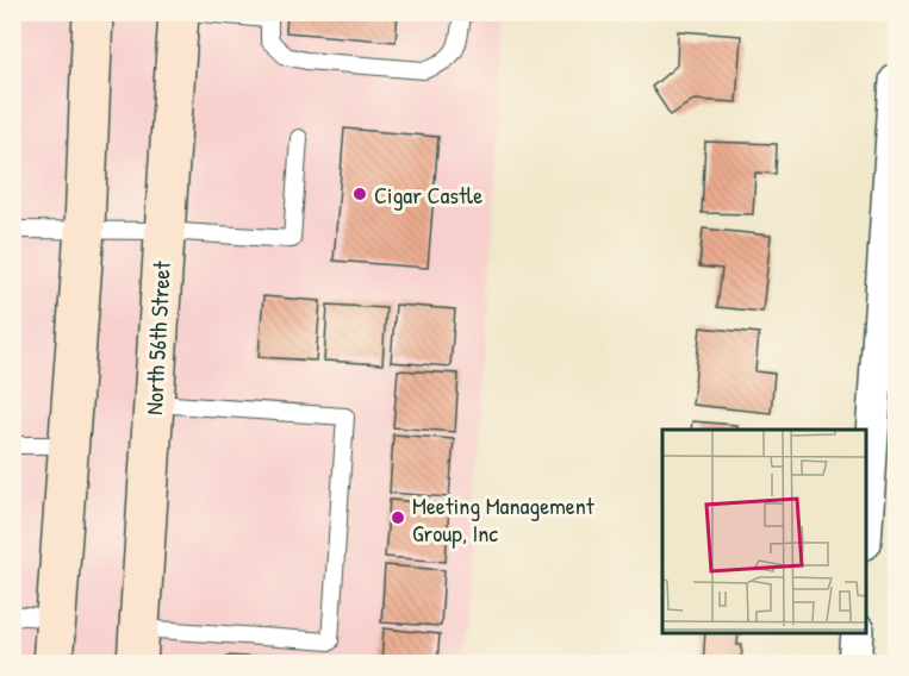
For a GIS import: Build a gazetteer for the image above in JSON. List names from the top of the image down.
{
  "streets": {
    "main road": ["North 56th Street"]
  },
  "places": ["Cigar Castle", "Meeting Management Group, Inc"]
}
